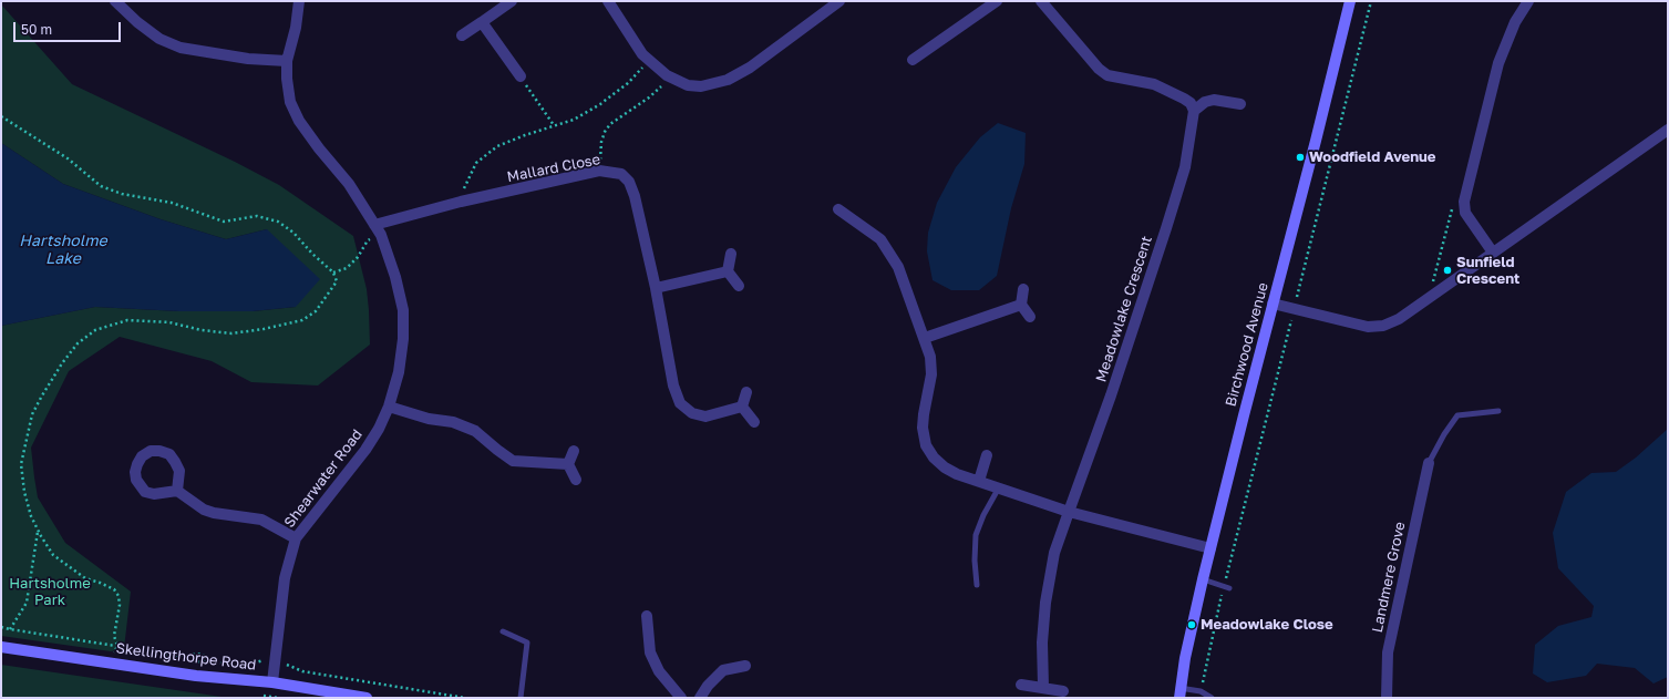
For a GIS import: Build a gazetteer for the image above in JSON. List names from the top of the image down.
{
  "streets": {
    "street": [
      "Mallard Close",
      "Meadowlake Crescent",
      "Birchwood Avenue",
      "Shearwater Road",
      "Landmere Grove",
      "Skellingthorpe Road"
    ]
  },
  "crossings": [
    ["Mallard Close", "Shearwater Road"],
    ["Shearwater Road", "Skellingthorpe Road"]
  ],
  "water": ["Hartsholme Lake"],
  "parks": ["Hartsholme Park"],
  "places": ["Woodfield Avenue", "Sunfield Crescent", "Meadowlake Close"],
  "scale_bar": "50 m"
}
